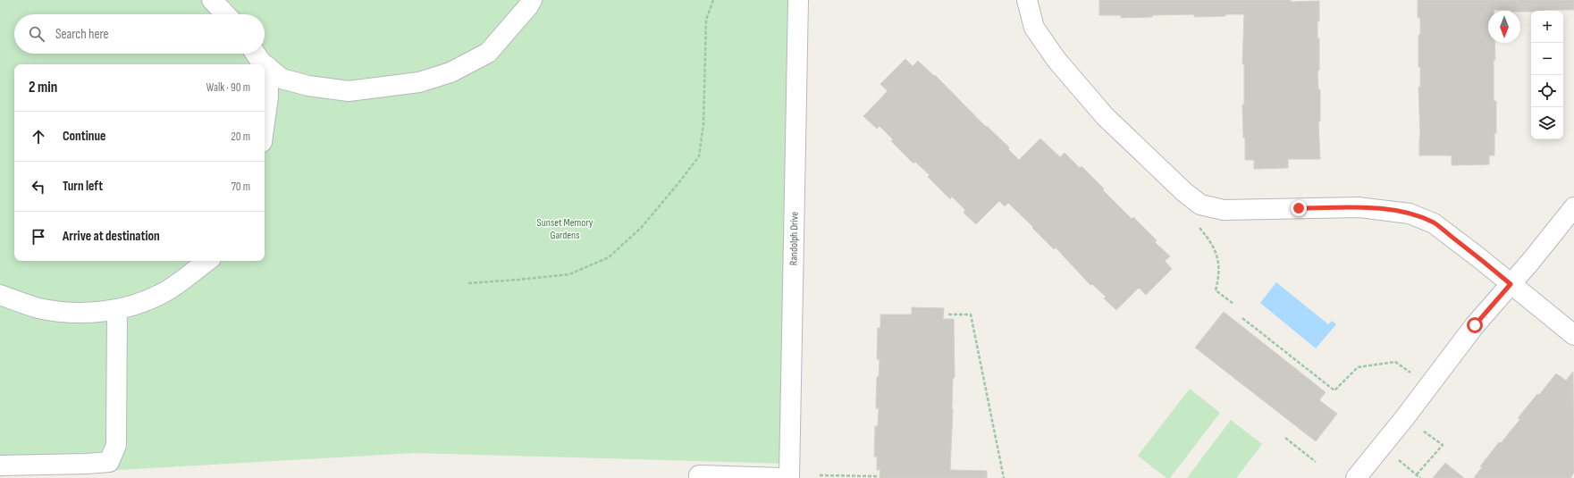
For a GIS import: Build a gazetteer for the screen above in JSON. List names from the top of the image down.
{
  "streets": {
    "street": ["Randolph Drive"]
  },
  "parks": ["Sunset Memory Gardens"],
  "north": "bottom",
  "page": {
    "map_buttons": ["+", "−"],
    "search": "Search here",
    "heading": ["2 min", "Walk · 90 m"],
    "list": [
      ["Continue", "20 m"],
      ["Turn left", "70 m"],
      "Arrive at destination"
    ]
  }
}
